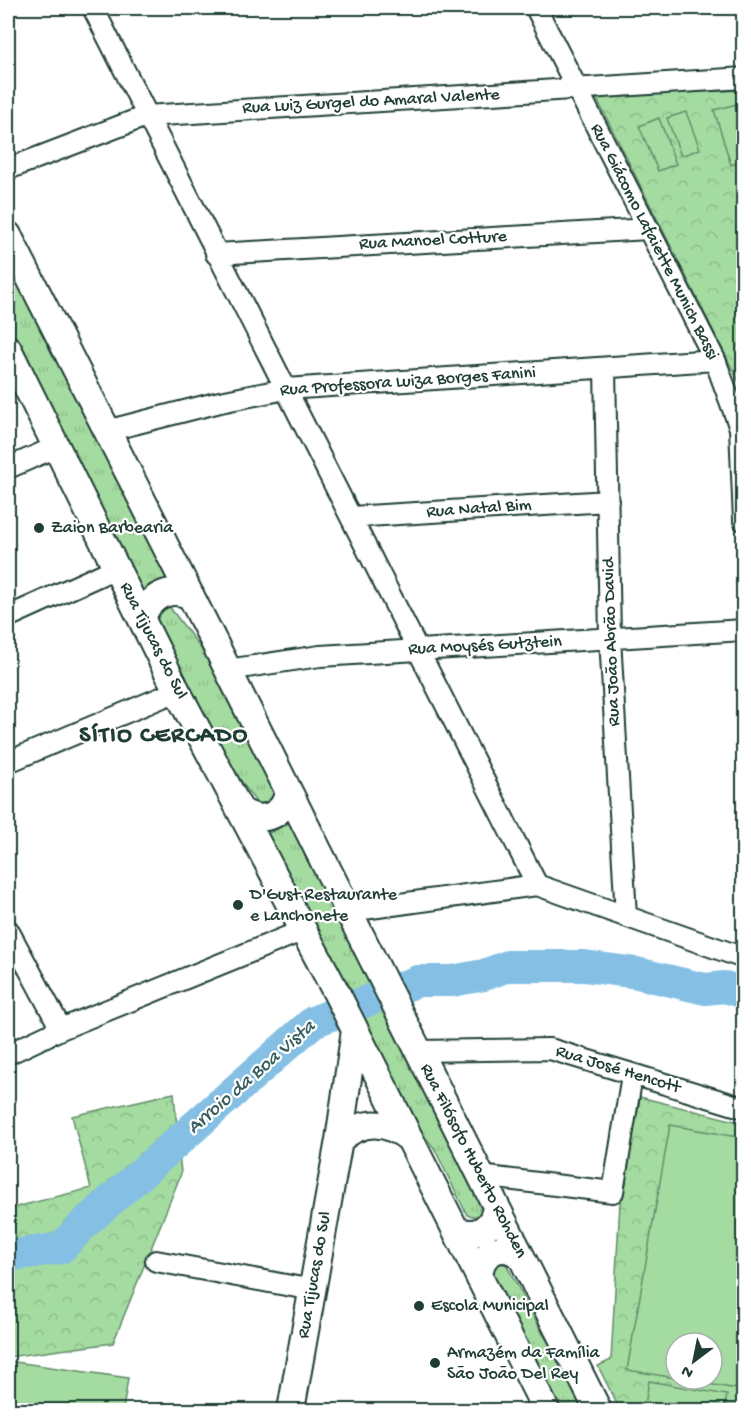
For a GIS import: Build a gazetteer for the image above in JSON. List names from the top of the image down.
{
  "streets": {
    "main road": ["Rua Tijucas do Sul", "Rua Filósofo Huberto Rohden"],
    "street": [
      "Rua Luiz Gurgel do Amaral Valente",
      "Rua Manoel Cotture",
      "Rua Giácomo Lafaiette Munich Bassi",
      "Rua Professora Luiza Borges Fanini",
      "Rua Natal Bim",
      "Rua João Abrão David",
      "Rua Moysés Gutztein",
      "Rua José Hencott"
    ]
  },
  "crossings": [
    ["Rua Luiz Gurgel do Amaral Valente", "Rua Giácomo Lafaiette Munich Bassi"],
    ["Rua Manoel Cotture", "Rua Giácomo Lafaiette Munich Bassi"],
    ["Rua Giácomo Lafaiette Munich Bassi", "Rua Professora Luiza Borges Fanini"],
    ["Rua Professora Luiza Borges Fanini", "Rua João Abrão David"],
    ["Rua Natal Bim", "Rua João Abrão David"],
    ["Rua João Abrão David", "Rua Moysés Gutztein"],
    ["Rua José Hencott", "Rua Filósofo Huberto Rohden"]
  ],
  "districts": ["SÍTIO CERCADO"],
  "water": ["Arroio da Boa Vista"],
  "places": [
    "Zaion Barbearia",
    "D'Gust Restaurante e Lanchonete",
    "Escola Municipal",
    "Armazém da Família São João Del Rey"
  ],
  "north": "bottom left"
}
